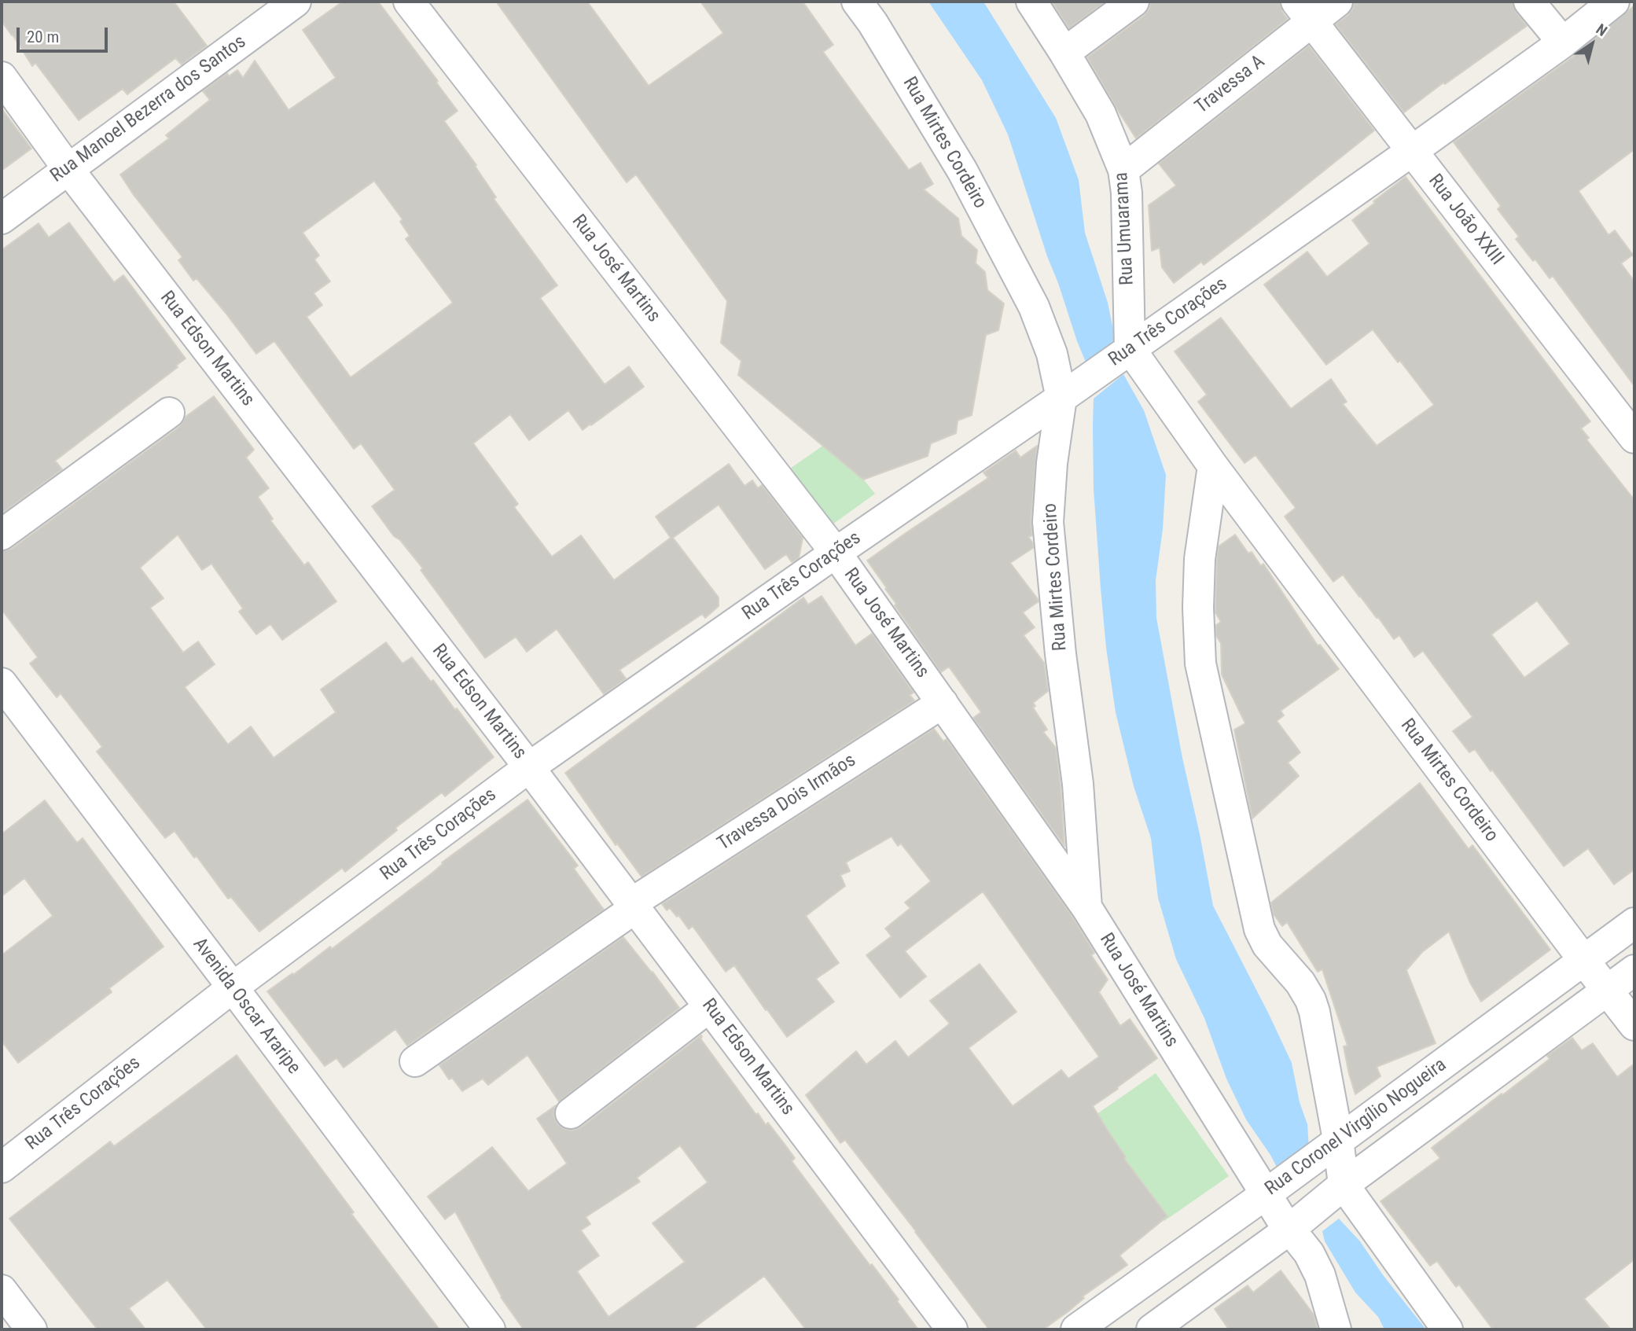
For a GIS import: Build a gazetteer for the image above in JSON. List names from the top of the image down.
{
  "streets": {
    "street": [
      "Travessa A",
      "Rua Manoel Bezerra dos Santos",
      "Rua Mirtes Cordeiro",
      "Rua João XXIII",
      "Rua Umuarama",
      "Rua José Martins",
      "Rua Três Corações",
      "Rua Edson Martins",
      "Travessa Dois Irmãos",
      "Avenida Oscar Araripe",
      "Rua Coronel Virgílio Nogueira"
    ]
  },
  "crossings": [
    ["Travessa A", "Rua João XXIII"],
    ["Travessa A", "Rua Umuarama"],
    ["Rua Manoel Bezerra dos Santos", "Rua Edson Martins"],
    ["Rua Mirtes Cordeiro", "Rua Umuarama"],
    ["Rua Mirtes Cordeiro", "Rua José Martins"],
    ["Rua Mirtes Cordeiro", "Rua Três Corações"],
    ["Rua Mirtes Cordeiro", "Rua Coronel Virgílio Nogueira"],
    ["Rua João XXIII", "Rua Três Corações"],
    ["Rua Umuarama", "Rua Três Corações"],
    ["Rua José Martins", "Rua Três Corações"],
    ["Rua José Martins", "Travessa Dois Irmãos"],
    ["Rua José Martins", "Rua Coronel Virgílio Nogueira"],
    ["Rua Três Corações", "Rua Edson Martins"],
    ["Rua Três Corações", "Avenida Oscar Araripe"],
    ["Rua Edson Martins", "Travessa Dois Irmãos"]
  ],
  "scale_bar": "20 m",
  "north": "top right"
}
